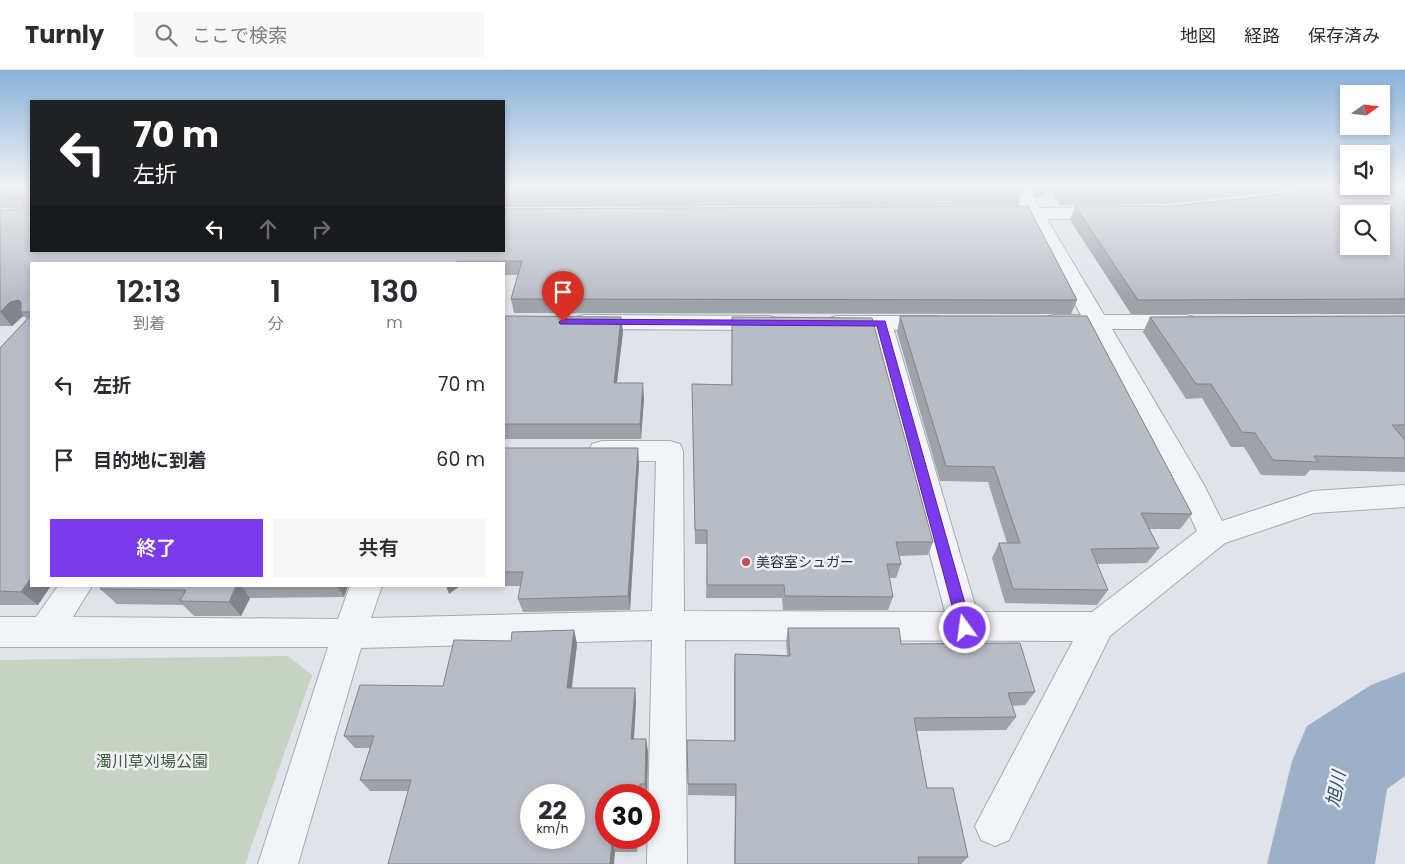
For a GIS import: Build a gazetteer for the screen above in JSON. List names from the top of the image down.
{
  "water": ["旭川"],
  "parks": ["濁川草刈場公園"],
  "places": ["美容室シュガー"],
  "north": "right",
  "page": {
    "header": "Turnly",
    "search": "ここで検索",
    "nav": ["地図", "経路", "保存済み"],
    "turn": ["70 m", "左折"],
    "eta": [
      "12:13",
      "到着",
      "1",
      "分",
      "130",
      "m"
    ],
    "list": [
      {
        "name": "左折",
        "value": "70 m"
      },
      {
        "name": "目的地に到着",
        "value": "60 m"
      }
    ],
    "buttons": ["終了", "共有"],
    "speed": "22 km/h",
    "limit": "30"
  }
}
